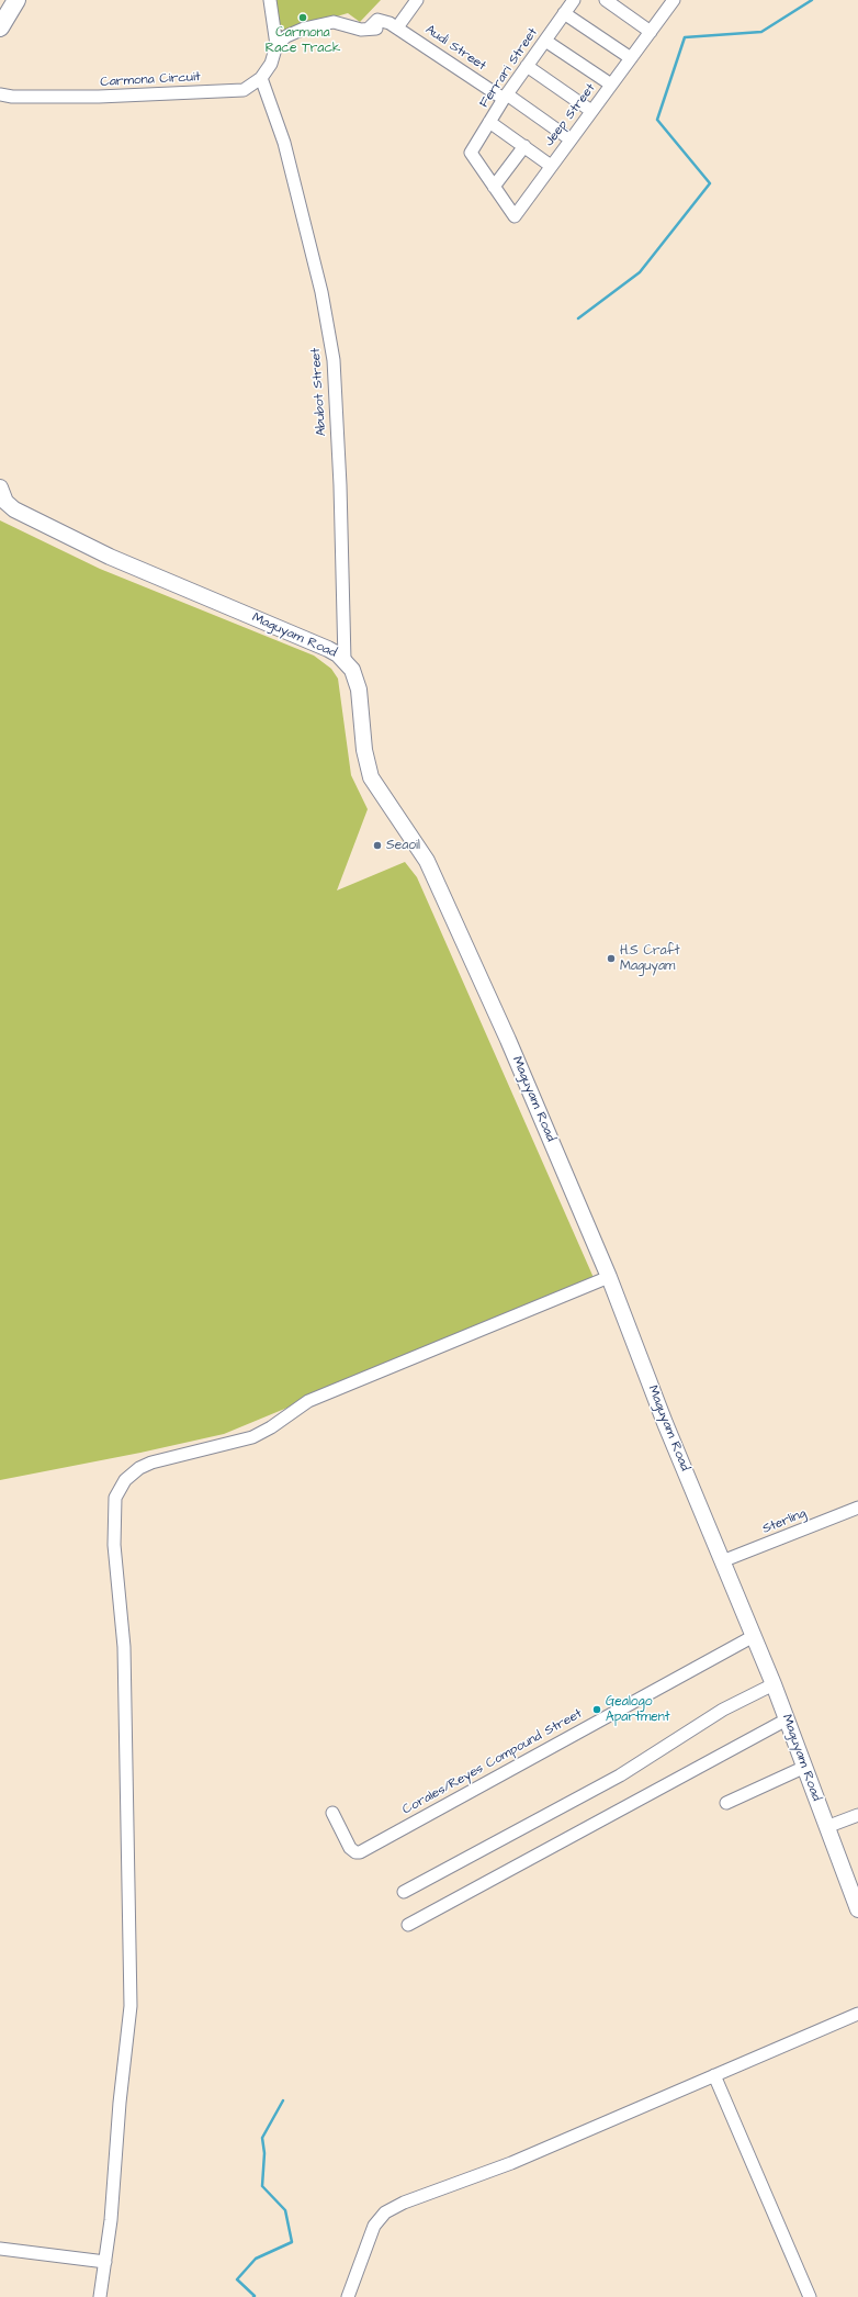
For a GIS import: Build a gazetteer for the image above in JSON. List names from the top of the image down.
{
  "streets": {
    "main road": ["Maguyam Road"],
    "street": [
      "Audi Street",
      "Ferrari Street",
      "Carmona Circuit",
      "Jeep Street",
      "Abubot Street",
      "Sterling",
      "Corales/Reyes Compound Street"
    ]
  },
  "crossings": [
    ["Audi Street", "Ferrari Street"],
    ["Audi Street", "Jeep Street"],
    ["Ferrari Street", "Jeep Street"],
    ["Carmona Circuit", "Abubot Street"],
    ["Abubot Street", "Maguyam Road"],
    ["Maguyam Road", "Sterling"],
    ["Maguyam Road", "Corales/Reyes Compound Street"]
  ],
  "places": [
    "Carmona Race Track",
    "Seaoil",
    "H.S Craft Maguyam",
    "Gealogo Apartment"
  ]
}
